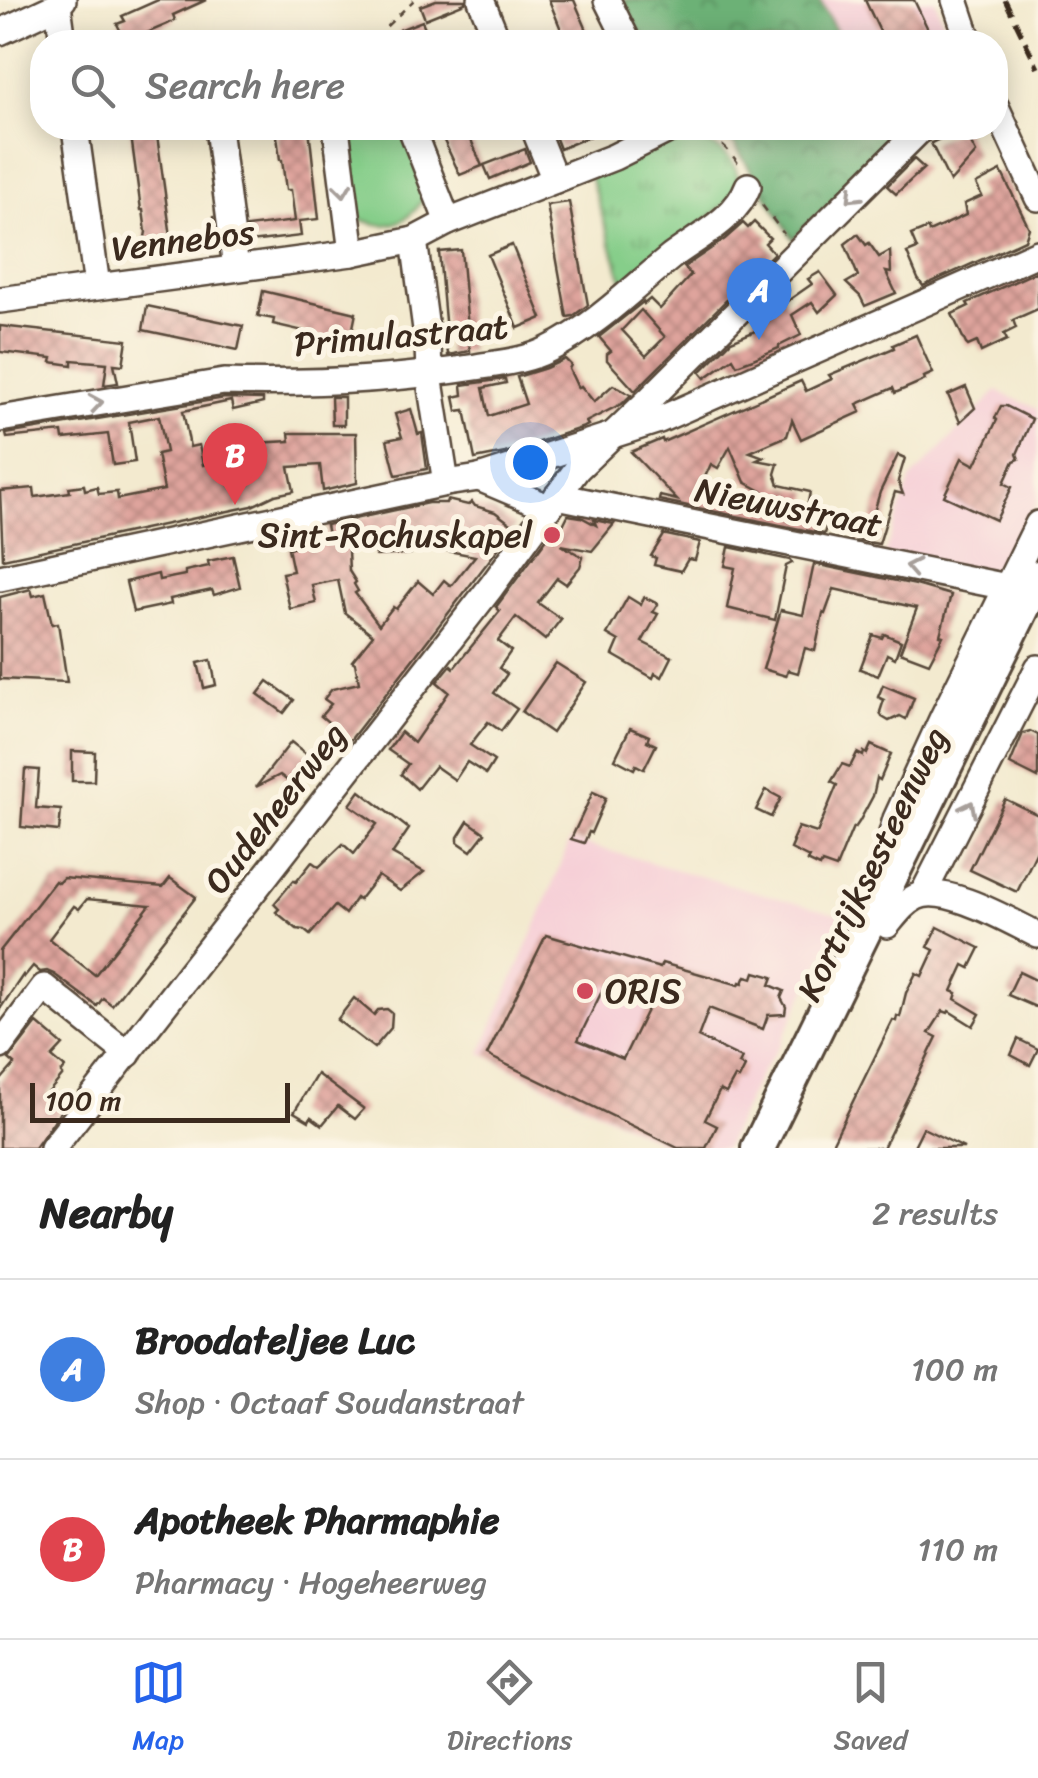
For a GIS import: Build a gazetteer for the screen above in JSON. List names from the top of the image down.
{
  "streets": {
    "main road": ["Kortrijksesteenweg"],
    "street": [
      "Vennebos",
      "Primulastraat",
      "Nieuwstraat",
      "Oudeheerweg"
    ]
  },
  "crossings": [
    ["Nieuwstraat", "Oudeheerweg"],
    ["Nieuwstraat", "Kortrijksesteenweg"]
  ],
  "one_way": ["Nieuwstraat"],
  "places": ["Sint-Rochuskapel", "ORIS"],
  "scale_bar": "100 m",
  "page": {
    "search": "Search here",
    "pins": ["A", "B"],
    "scale": "100 m",
    "heading": ["Nearby", "2 results"],
    "list": [
      {
        "mark": "A",
        "name": "Broodateljee Luc",
        "note": "Shop · Octaaf Soudanstraat",
        "value": "100 m"
      },
      {
        "mark": "B",
        "name": "Apotheek Pharmaphie",
        "note": "Pharmacy · Hogeheerweg",
        "value": "110 m"
      }
    ],
    "nav": ["Map", "Directions", "Saved"]
  }
}
